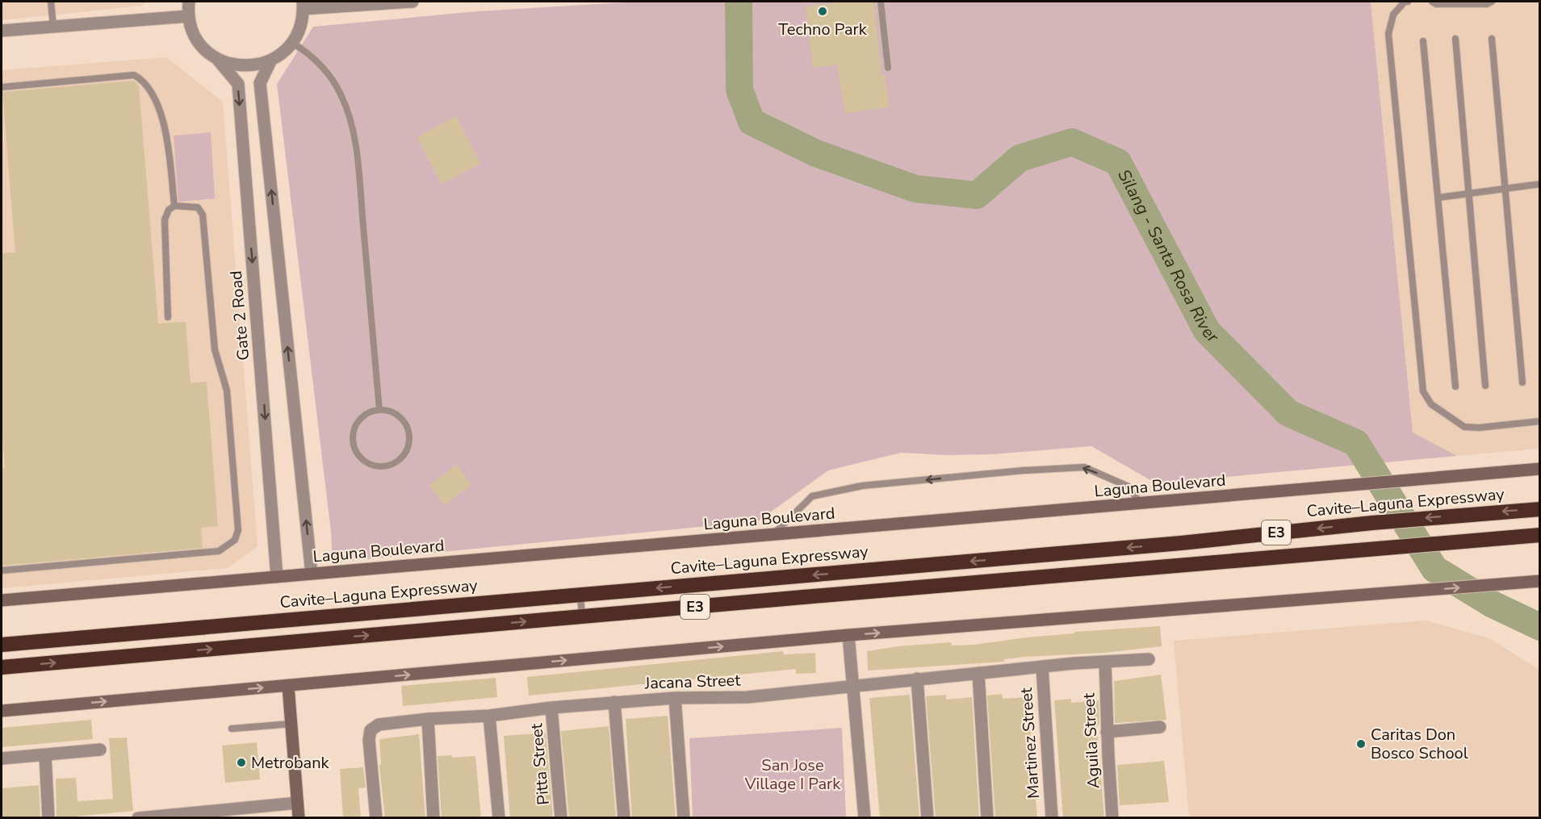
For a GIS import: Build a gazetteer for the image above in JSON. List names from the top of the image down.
{
  "streets": {
    "highway": ["Cavite–Laguna Expressway", "E3"],
    "main road": ["Laguna Boulevard"],
    "street": [
      "Gate 2 Road",
      "Jacana Street",
      "Aguila Street",
      "Martinez Street",
      "Pitta Street"
    ]
  },
  "crossings": [
    ["Gate 2 Road", "Laguna Boulevard"],
    ["Jacana Street", "Aguila Street"],
    ["Jacana Street", "Martinez Street"],
    ["Jacana Street", "Pitta Street"]
  ],
  "water": ["Silang - Santa Rosa River"],
  "parks": ["San Jose Village I Park"],
  "places": ["Techno Park", "Caritas Don Bosco School", "Metrobank"]
}
